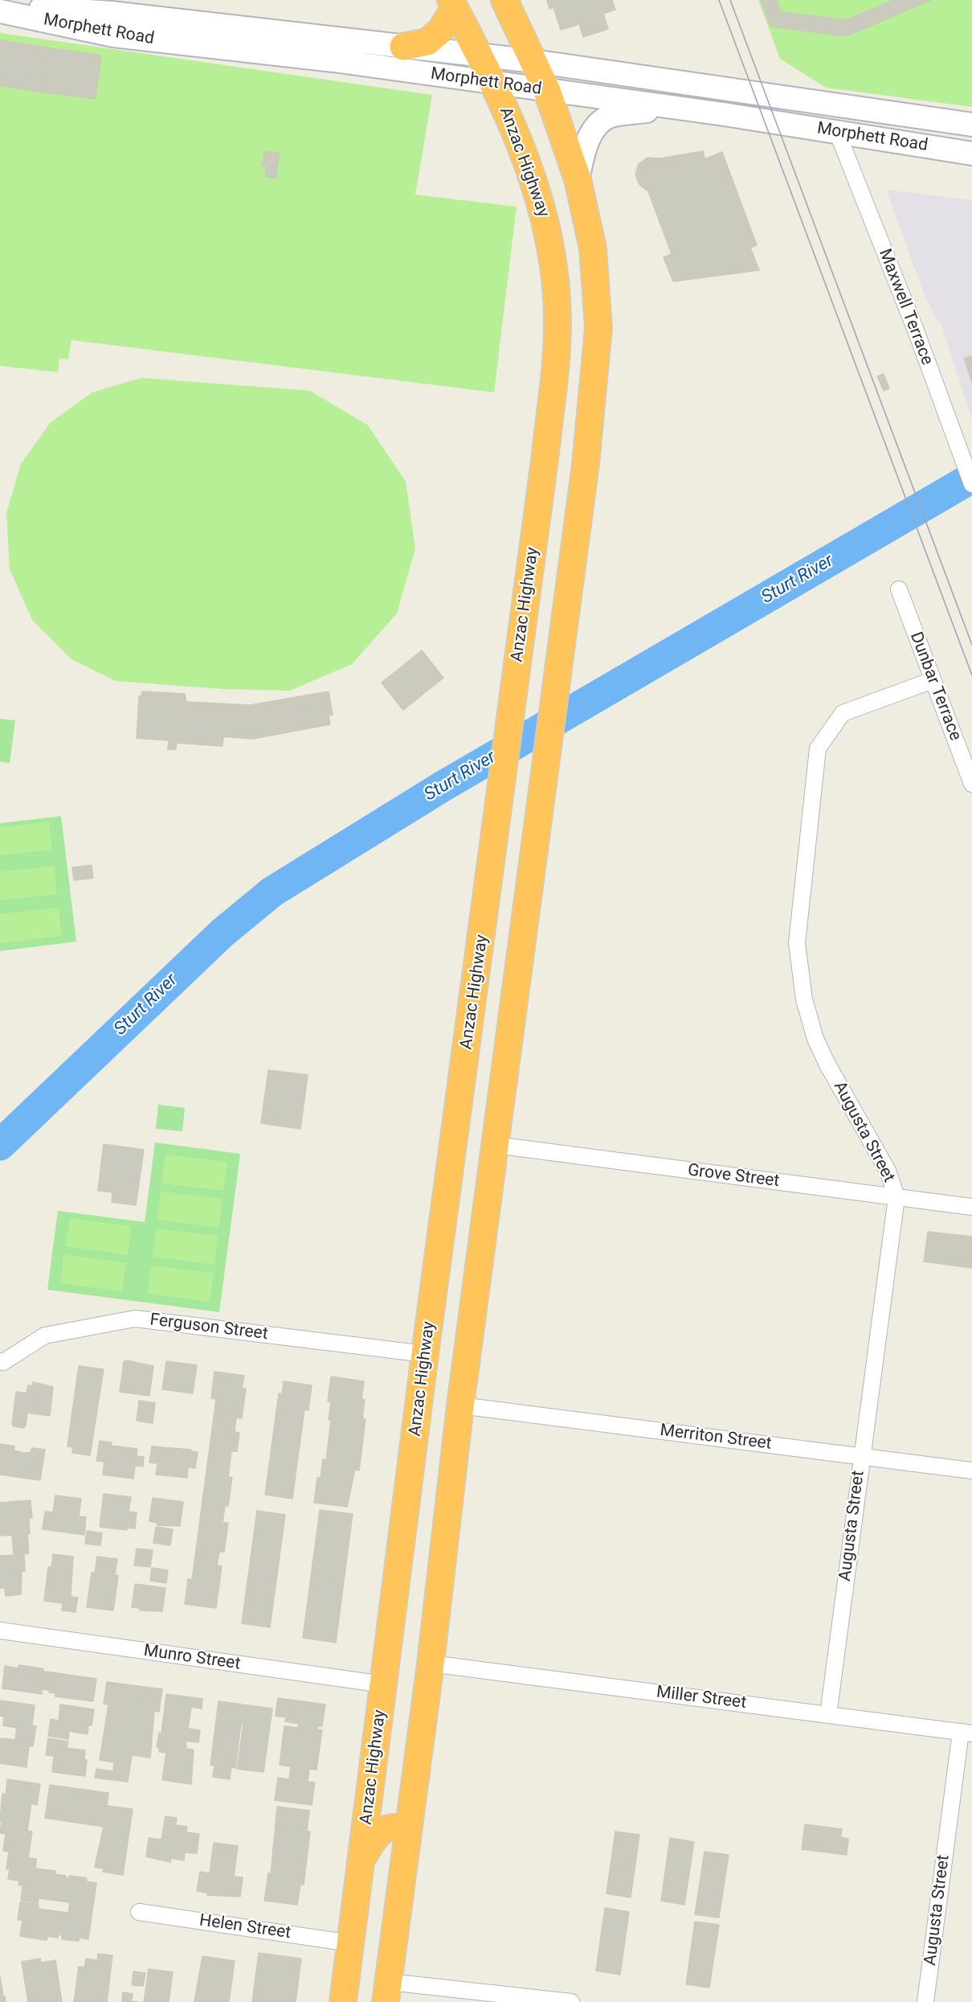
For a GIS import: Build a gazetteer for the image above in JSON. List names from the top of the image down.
{
  "streets": {
    "highway": ["Anzac Highway"],
    "main road": ["Morphett Road"],
    "street": [
      "Maxwell Terrace",
      "Dunbar Terrace",
      "Augusta Street",
      "Grove Street",
      "Ferguson Street",
      "Merriton Street",
      "Munro Street",
      "Miller Street",
      "Helen Street"
    ]
  },
  "crossings": [
    ["Morphett Road", "Anzac Highway"],
    ["Morphett Road", "Maxwell Terrace"],
    ["Anzac Highway", "Ferguson Street"],
    ["Anzac Highway", "Munro Street"],
    ["Anzac Highway", "Helen Street"],
    ["Dunbar Terrace", "Augusta Street"],
    ["Augusta Street", "Grove Street"],
    ["Augusta Street", "Merriton Street"],
    ["Augusta Street", "Miller Street"]
  ],
  "water": ["Sturt River"]
}
